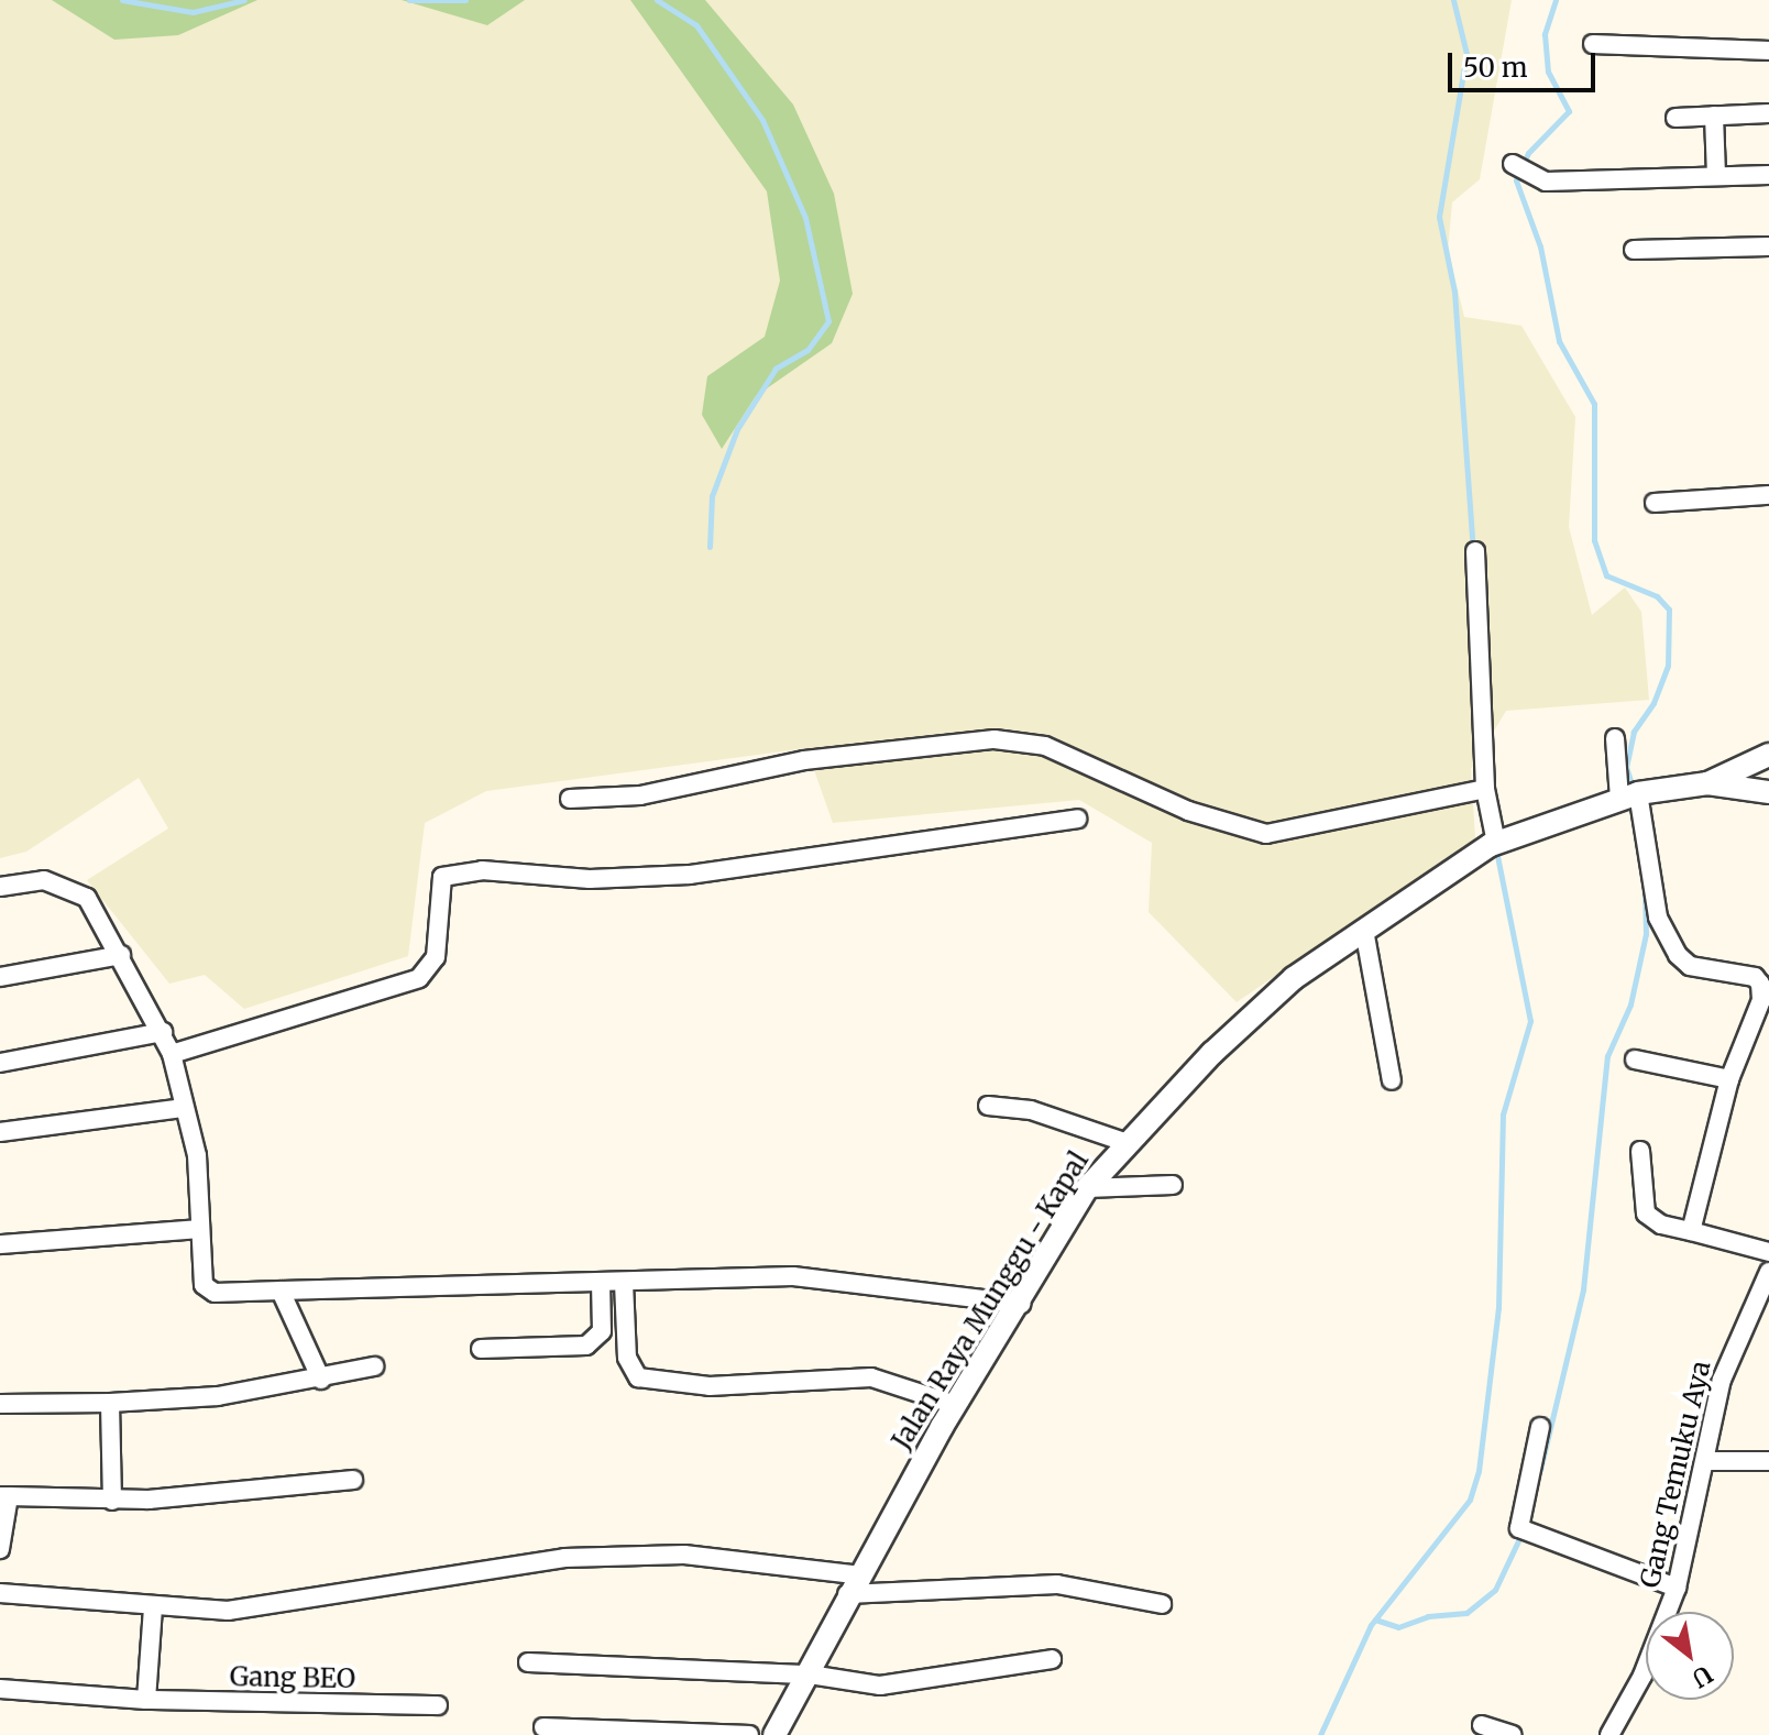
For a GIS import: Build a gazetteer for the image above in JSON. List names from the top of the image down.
{
  "streets": {
    "street": ["Jalan Raya Munggu - Kapal", "Gang Temuku Aya", "Gang BEO"]
  },
  "scale_bar": "50 m",
  "north": "bottom right"
}
